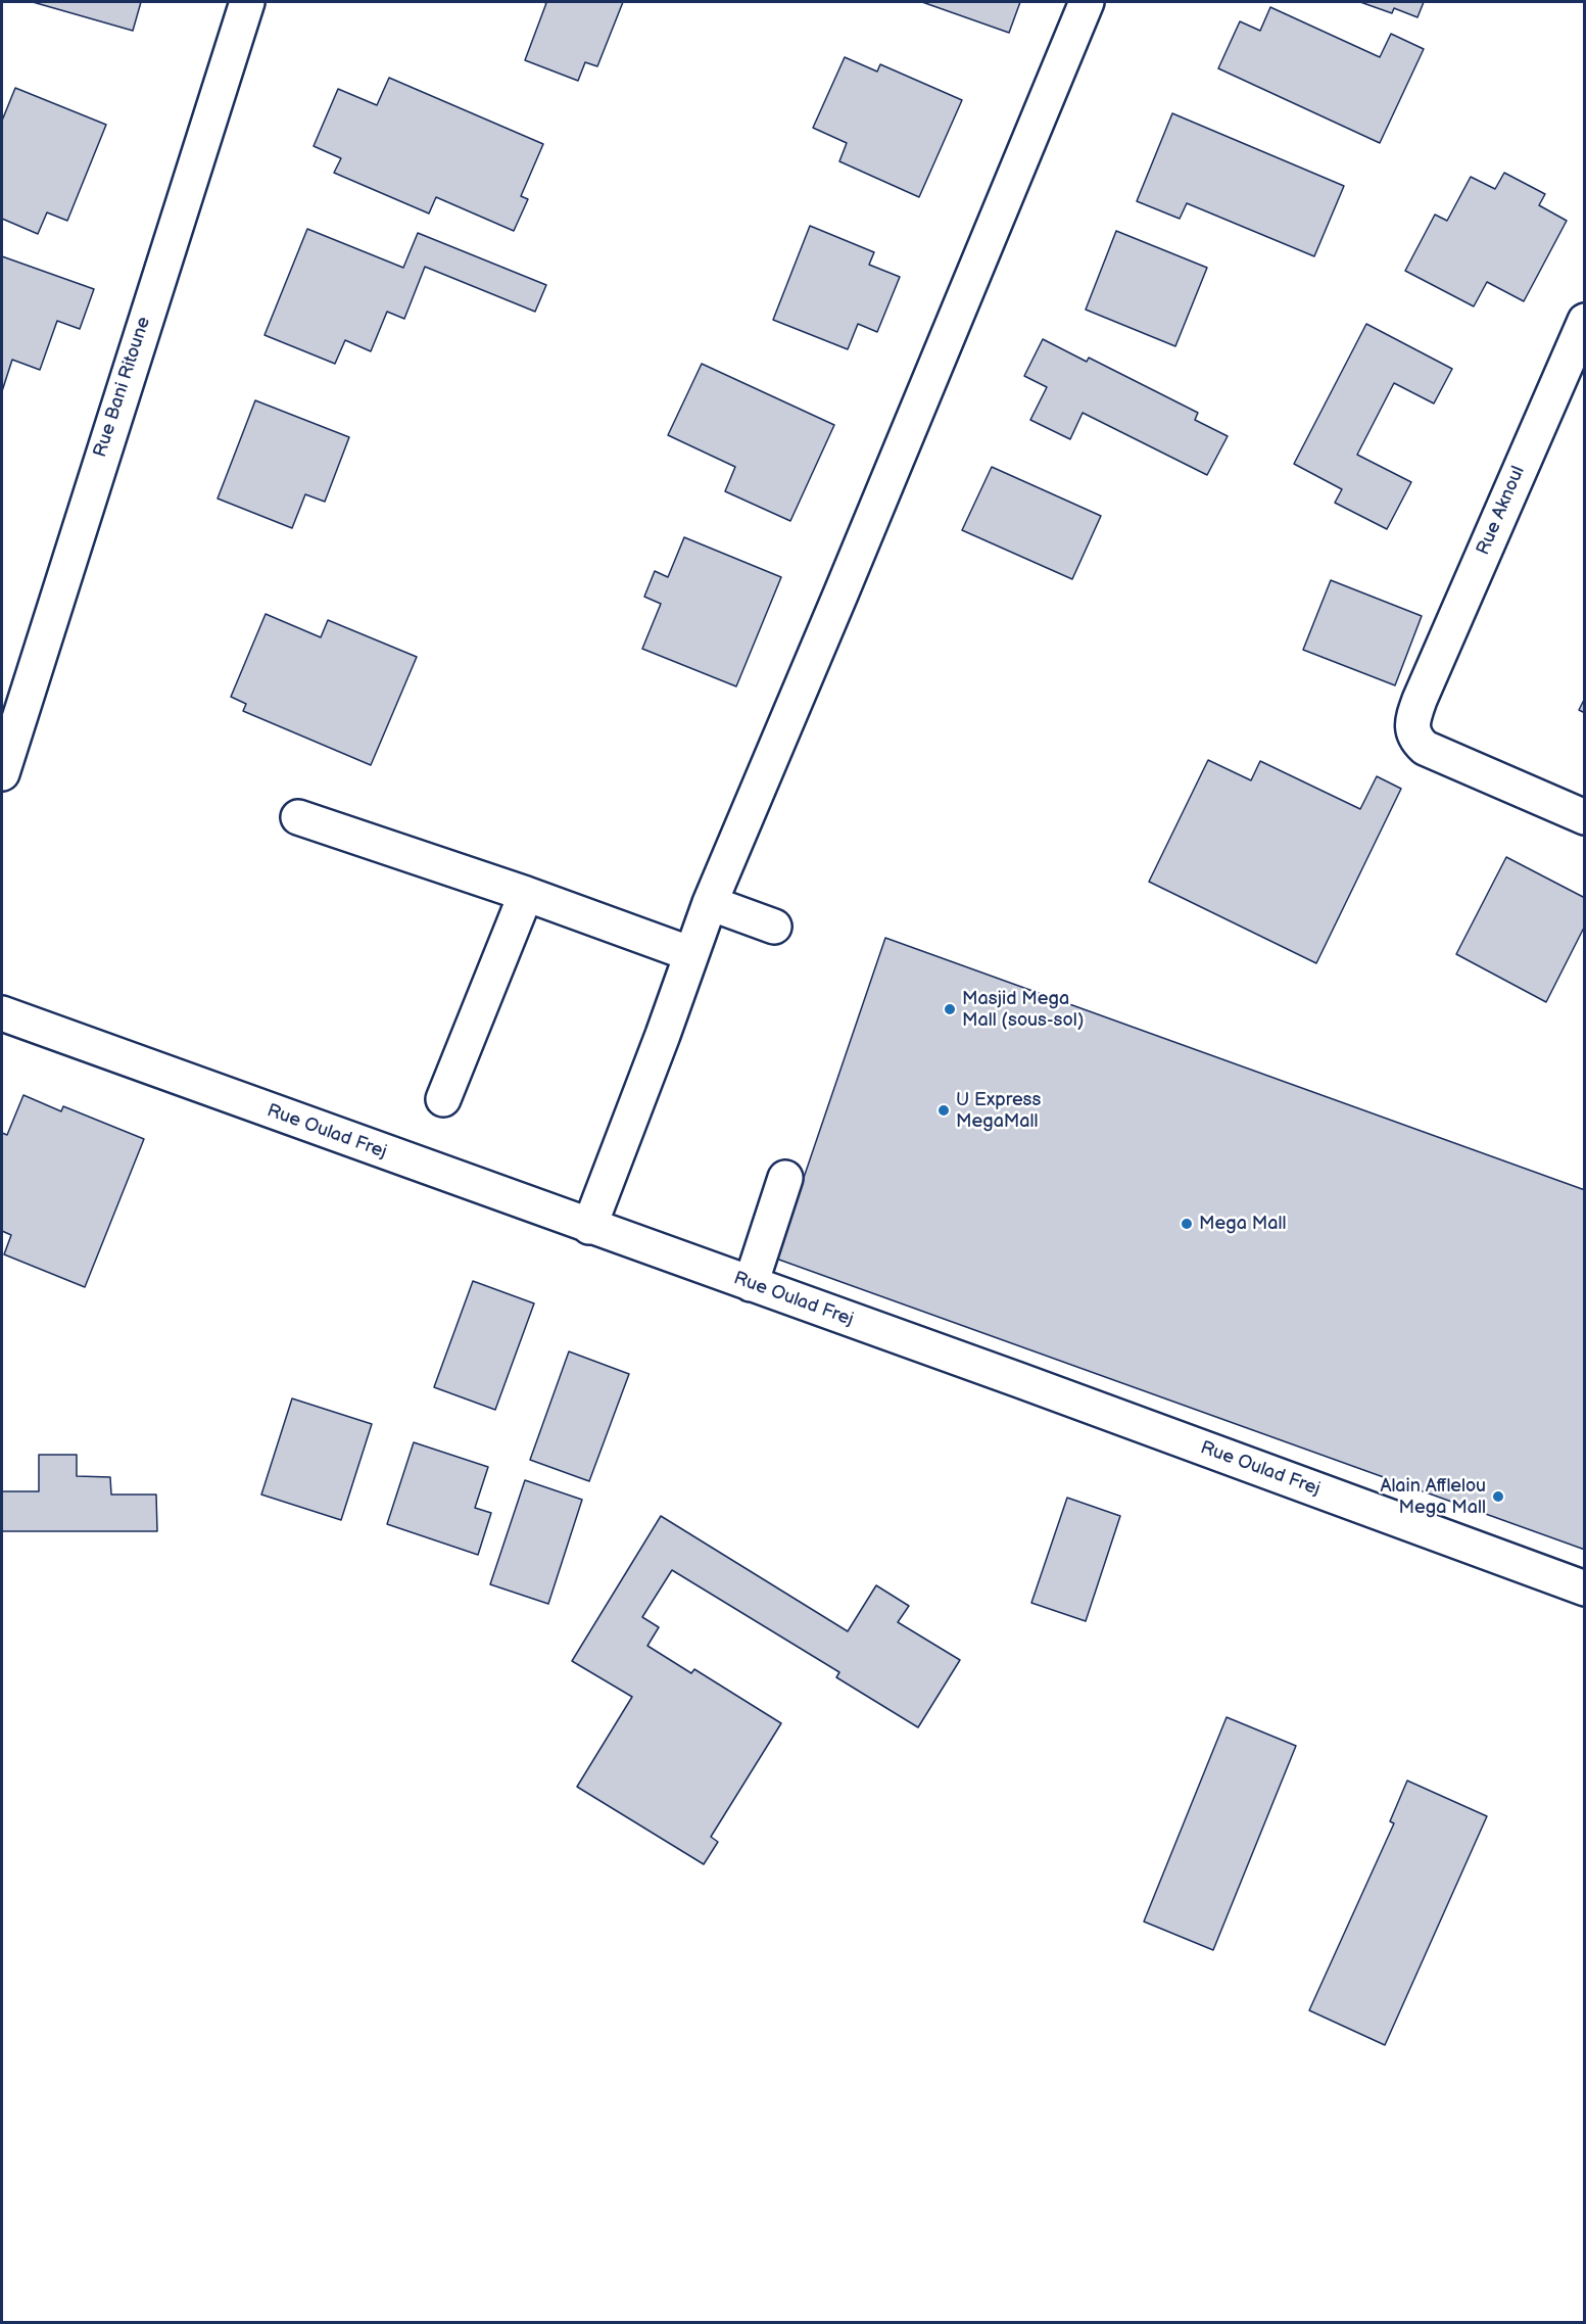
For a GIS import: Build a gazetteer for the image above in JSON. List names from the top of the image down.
{
  "streets": {
    "street": ["Rue Bani Ritoune", "Rue Aknoul", "Rue Oulad Frej"]
  },
  "places": [
    "Masjid Mega Mall (sous-sol)",
    "U Express MegaMall",
    "Mega Mall",
    "Alain Afflelou Mega Mall"
  ]
}
